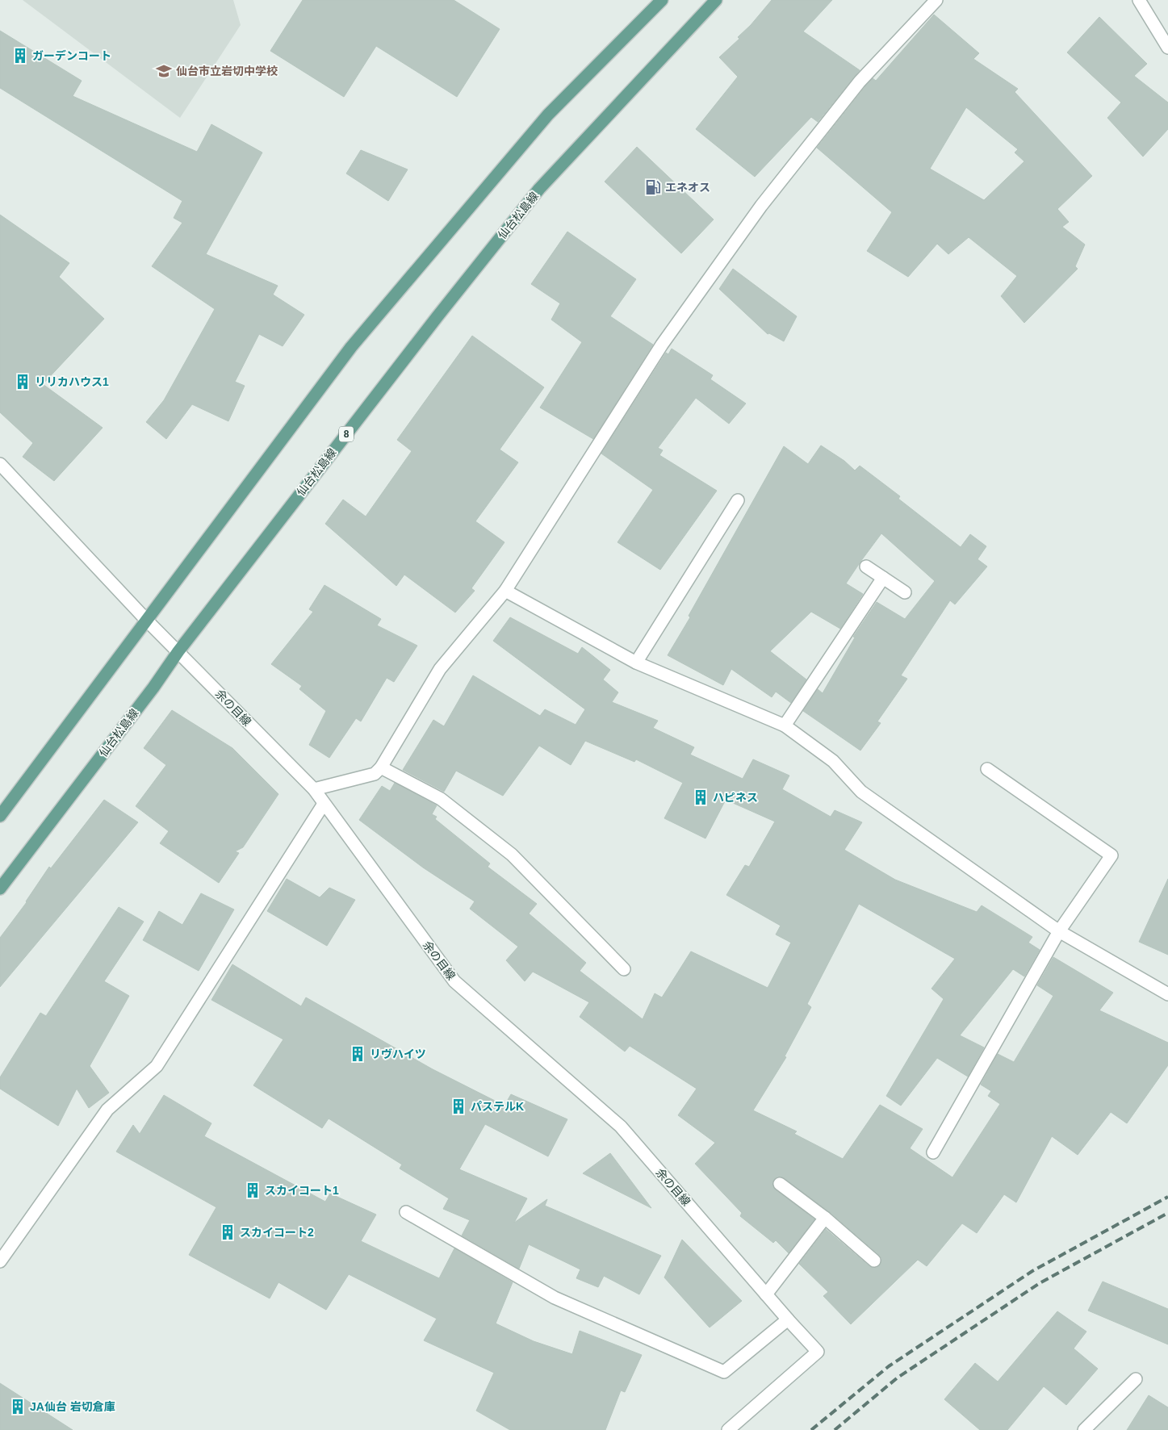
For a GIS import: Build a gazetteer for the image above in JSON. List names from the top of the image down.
{
  "streets": {
    "main road": ["仙台松島線", "8"],
    "street": ["余の目線"]
  },
  "crossings": [
    ["仙台松島線", "余の目線"]
  ],
  "places": {
    "building": [
      "ガーデンコート",
      "リリカハウス1",
      "ハピネス",
      "リヴハイツ",
      "パステルK",
      "スカイコート1",
      "スカイコート2",
      "JA仙台 岩切倉庫"
    ],
    "school or university": ["仙台市立岩切中学校"],
    "fuel station": ["エネオス"]
  }
}
